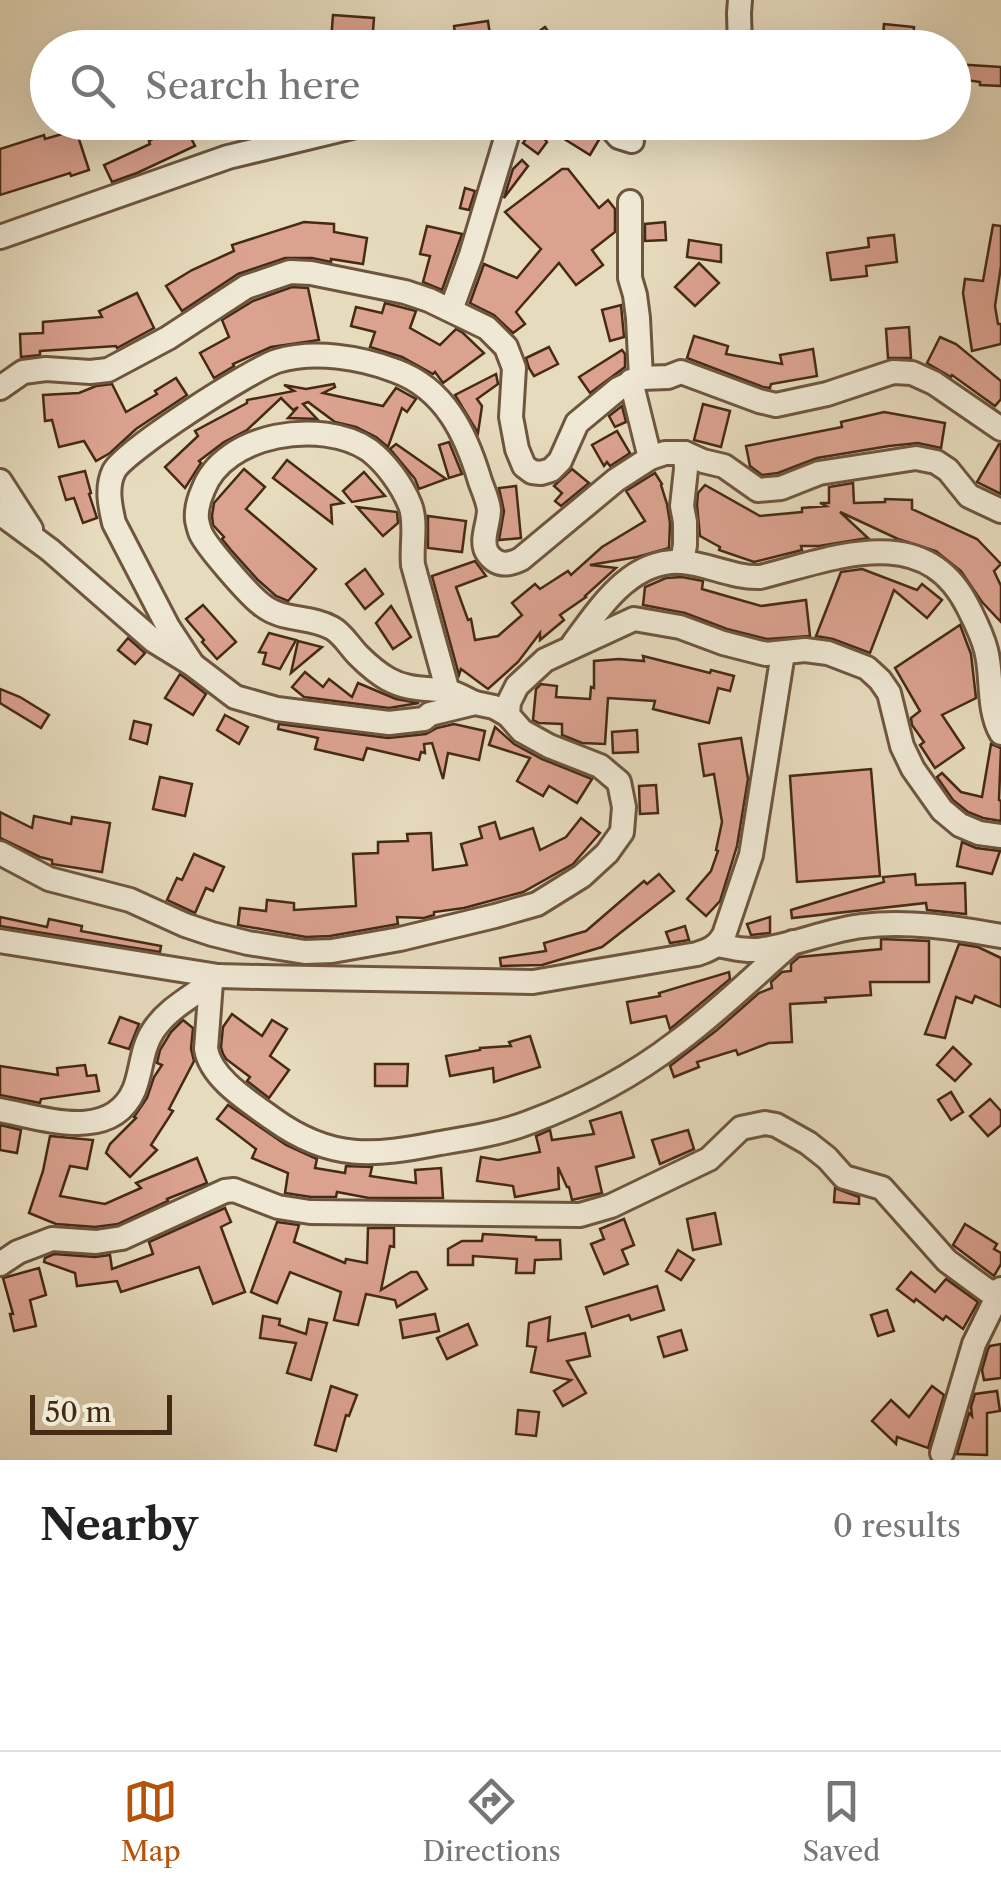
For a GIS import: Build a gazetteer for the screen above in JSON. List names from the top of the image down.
{
  "scale_bar": "50 m",
  "page": {
    "search": "Search here",
    "scale": "50 m",
    "heading": ["Nearby", "0 results"],
    "nav": ["Map", "Directions", "Saved"]
  }
}
